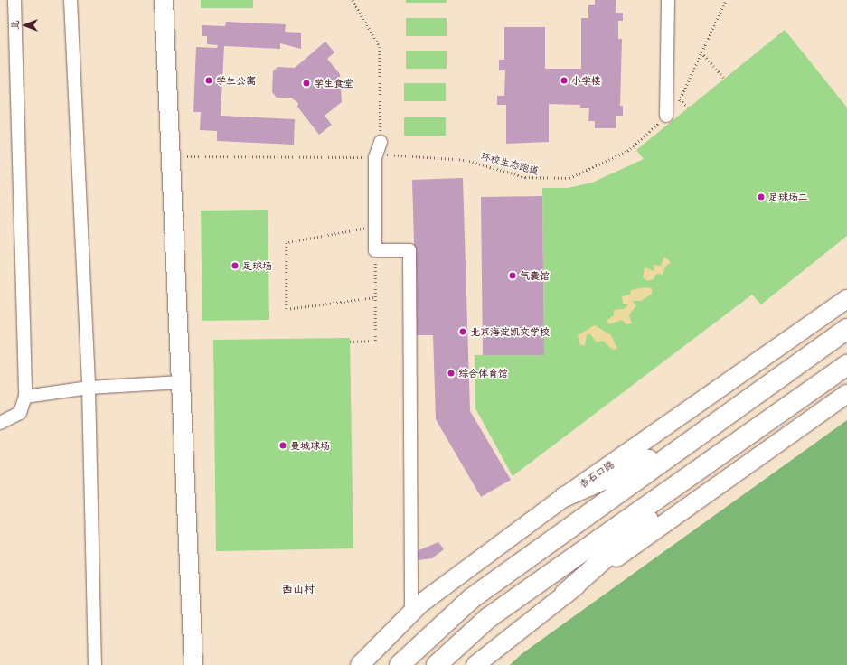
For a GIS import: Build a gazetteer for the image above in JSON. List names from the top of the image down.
{
  "streets": {
    "street": ["杏石口路"],
    "path": ["环校生态跑道"]
  },
  "districts": ["西山村"],
  "places": [
    "学生公寓",
    "小学楼",
    "学生食堂",
    "足球场二",
    "足球场",
    "气囊馆",
    "北京海淀凯文学校",
    "综合体育馆",
    "曼城球场"
  ],
  "north": "left"
}
